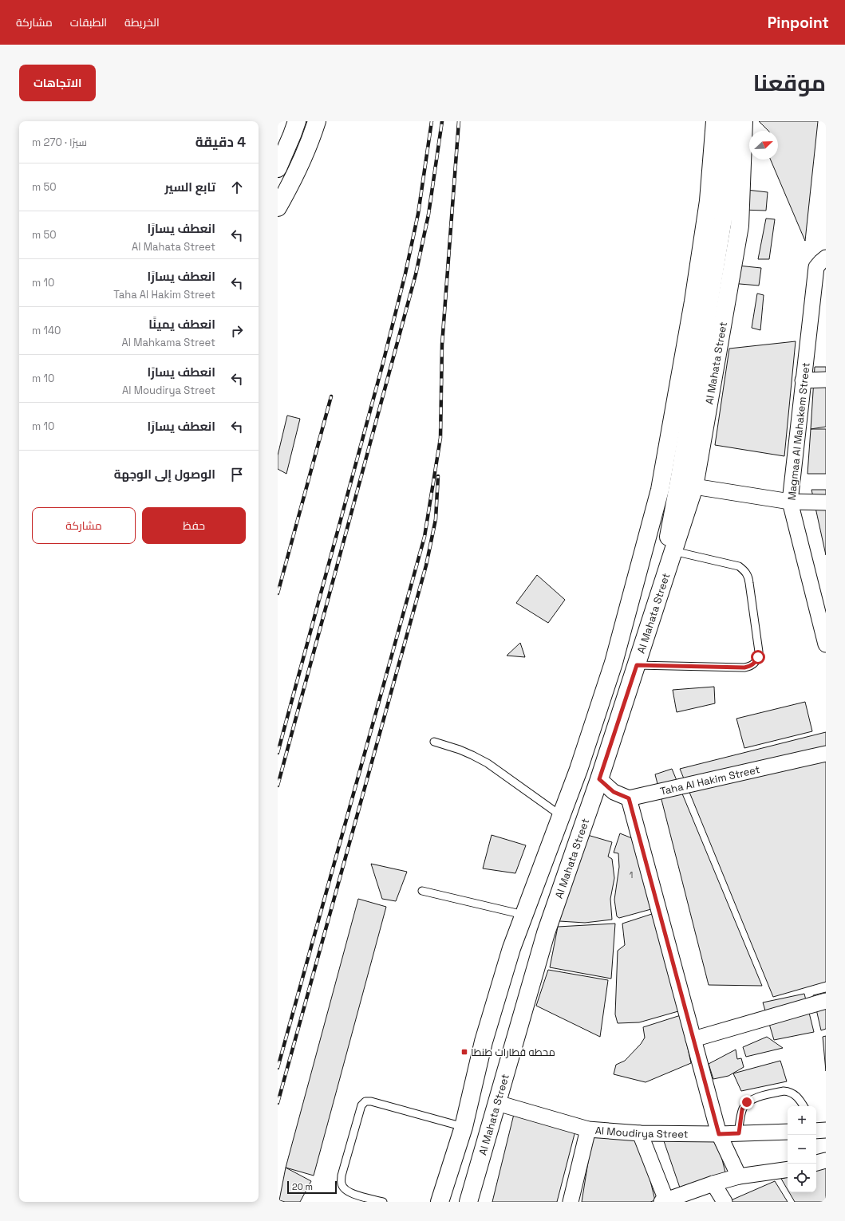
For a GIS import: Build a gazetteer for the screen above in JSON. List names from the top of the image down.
{
  "streets": {
    "main road": ["Al Mahata Street"],
    "street": ["Magmaa Al Mahakem Street", "Taha Al Hakim Street", "Al Moudirya Street"]
  },
  "crossings": [
    ["Al Mahata Street", "Al Moudirya Street"]
  ],
  "places": {
    "transit": ["محطه قطارات طنطا"]
  },
  "house_numbers": ["1"],
  "scale_bar": "20 m",
  "north": "top right",
  "page": {
    "header": "Pinpoint",
    "nav": ["الخريطة", "الطبقات", "مشاركة"],
    "title": "موقعنا",
    "buttons": [
      "الاتجاهات",
      ["حفظ", "مشاركة"]
    ],
    "heading": ["4 دقيقة", "سيرًا · 270 m"],
    "list": [
      ["تابع السير", "50 m"],
      ["انعطف يسارًا", "Al Mahata Street", "50 m"],
      ["انعطف يسارًا", "Taha Al Hakim Street", "10 m"],
      ["انعطف يمينًا", "Al Mahkama Street", "140 m"],
      ["انعطف يسارًا", "Al Moudirya Street", "10 m"],
      ["انعطف يسارًا", "10 m"],
      "الوصول إلى الوجهة"
    ],
    "map_buttons": ["+", "−"],
    "scale": "20 m"
  }
}
